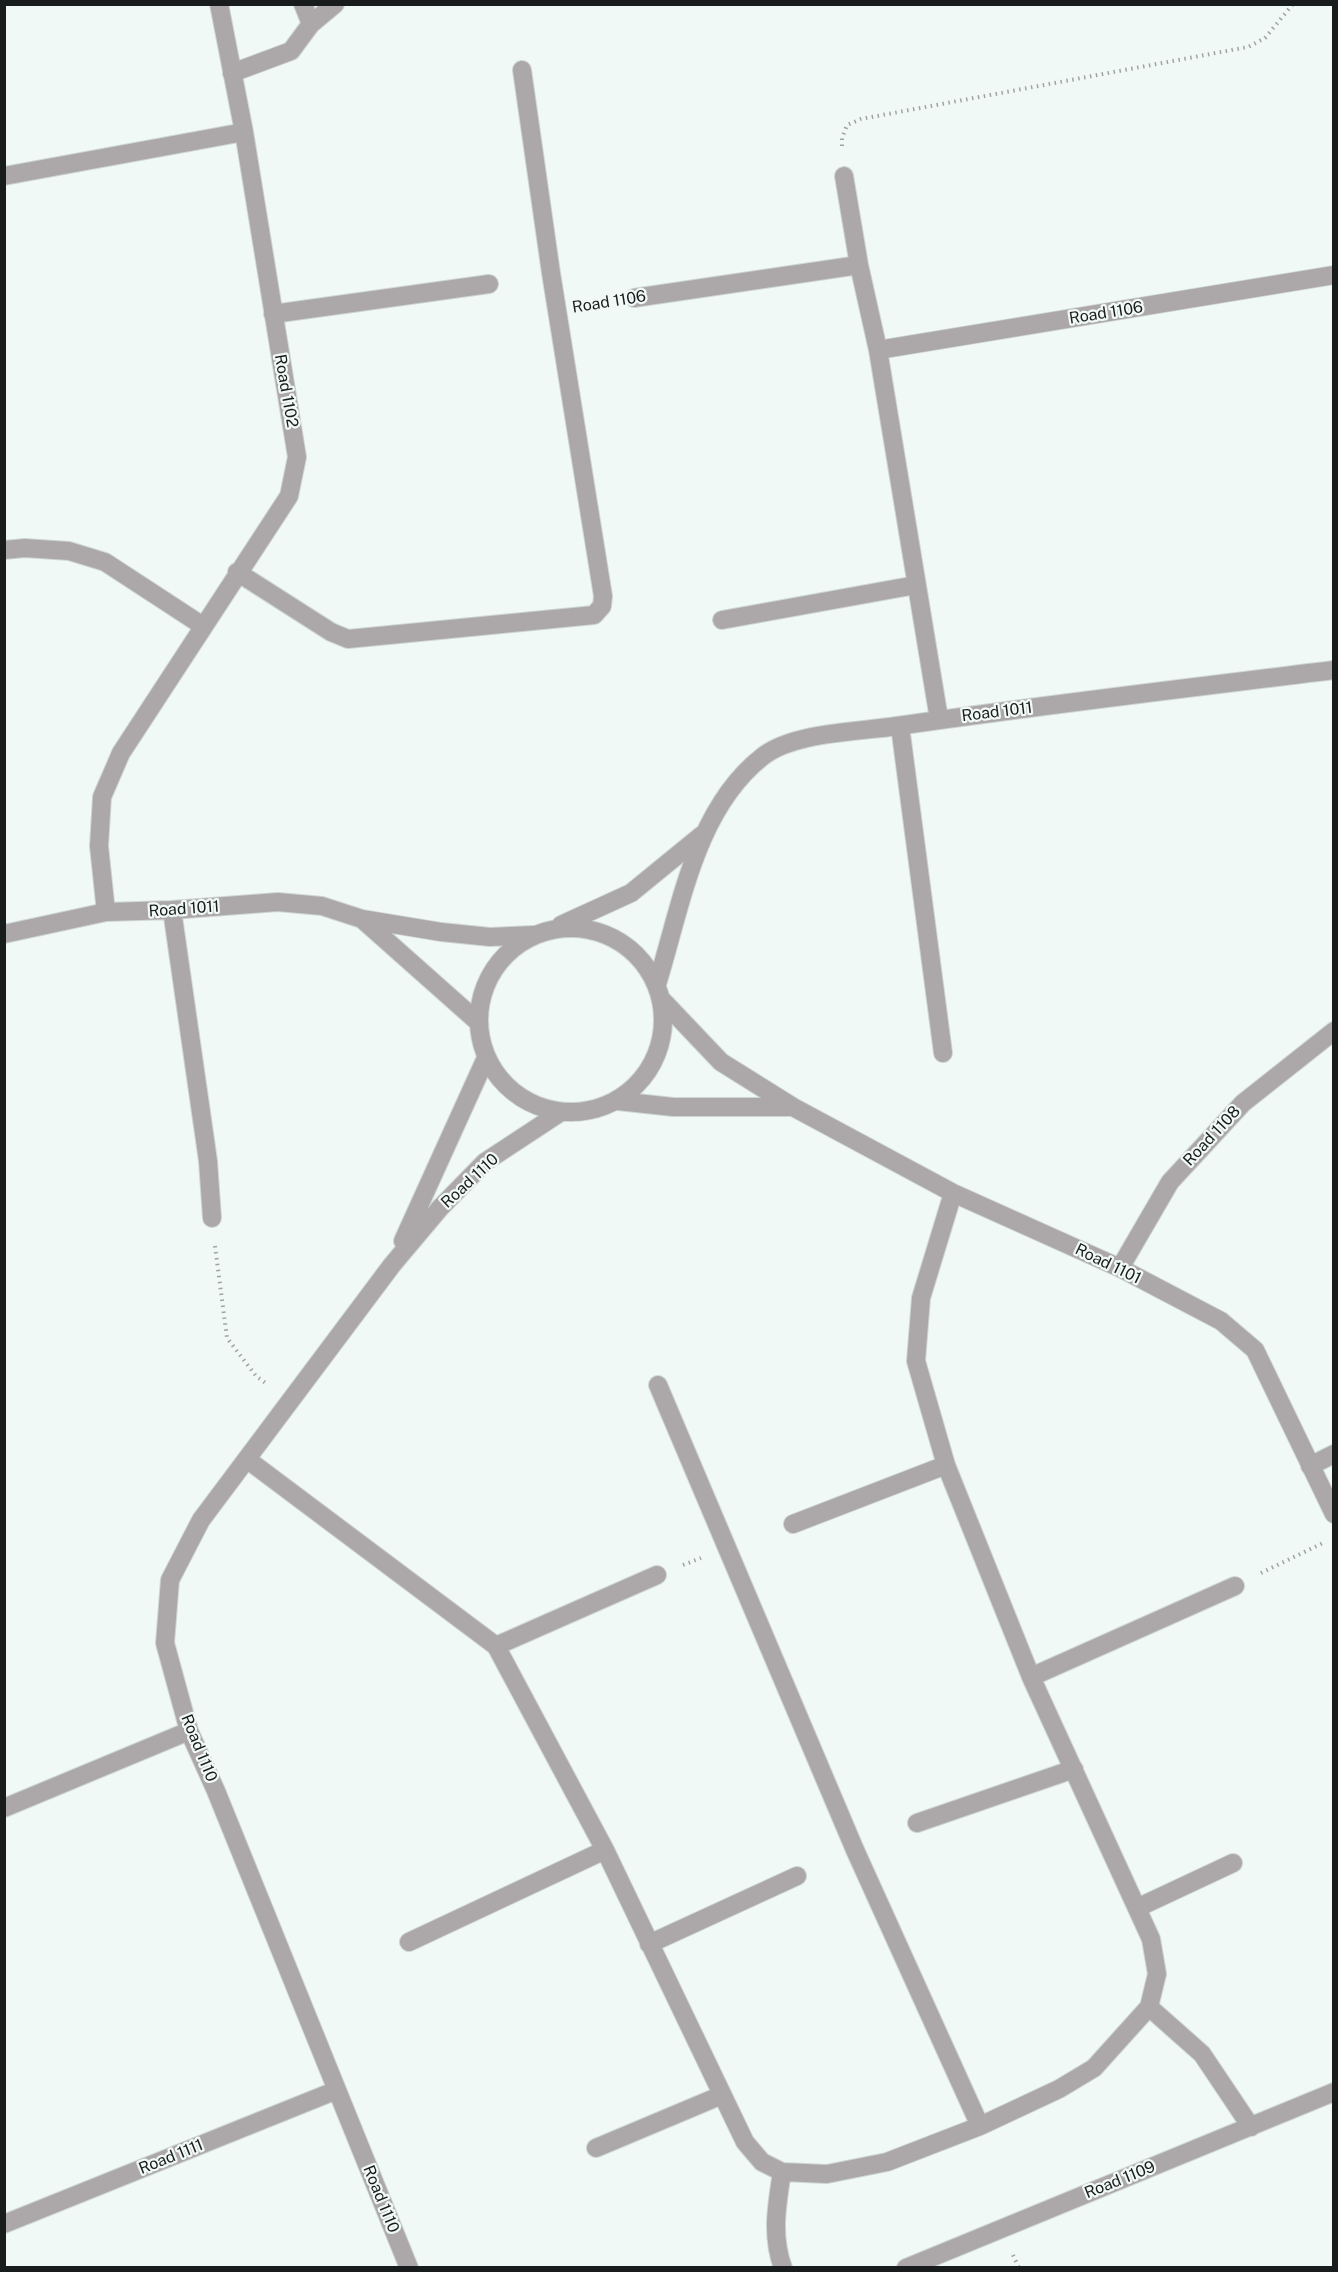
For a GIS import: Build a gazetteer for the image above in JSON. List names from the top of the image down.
{
  "streets": {
    "street": [
      "Road 1106",
      "Road 1102",
      "Road 1011",
      "Road 1108",
      "Road 1110",
      "Road 1101",
      "Road 1111",
      "Road 1109"
    ]
  },
  "crossings": [
    ["Road 1102", "Road 1011"],
    ["Road 1011", "Road 1110"],
    ["Road 1011", "Road 1101"],
    ["Road 1108", "Road 1101"],
    ["Road 1110", "Road 1101"],
    ["Road 1110", "Road 1111"]
  ]
}
